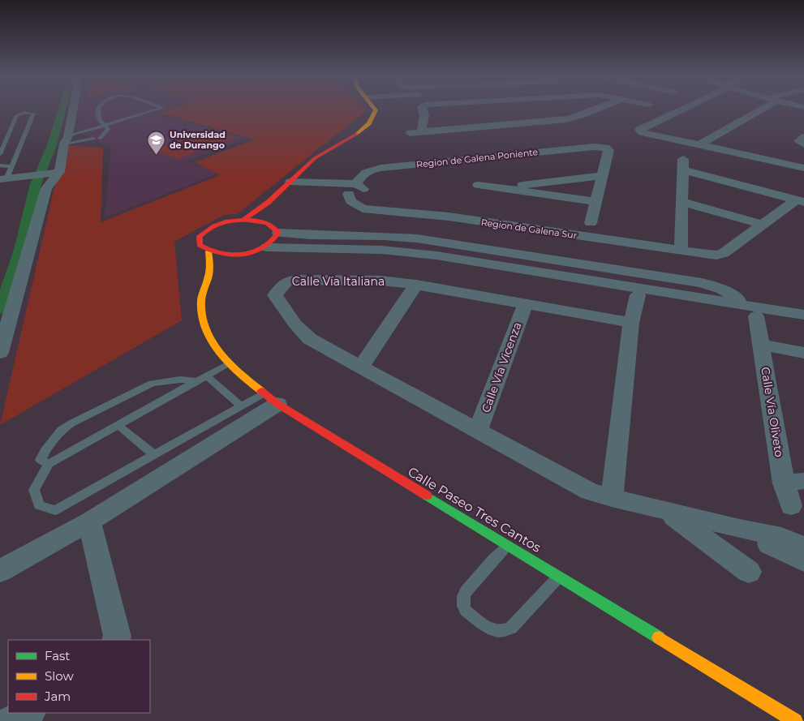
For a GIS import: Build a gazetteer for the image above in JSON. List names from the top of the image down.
{
  "streets": {
    "street": [
      "Region de Galena Poniente",
      "Region de Galena Sur",
      "Calle Vía Italiana",
      "Calle Vía Vicenza",
      "Calle Vía Oliveto",
      "Calle Paseo Tres Cantos"
    ]
  },
  "crossings": [
    ["Region de Galena Poniente", "Region de Galena Sur"],
    ["Calle Vía Italiana", "Calle Vía Vicenza"]
  ],
  "places": {
    "school or university": ["Universidad de Durango"]
  },
  "legend": ["Fast", "Slow", "Jam"]
}
